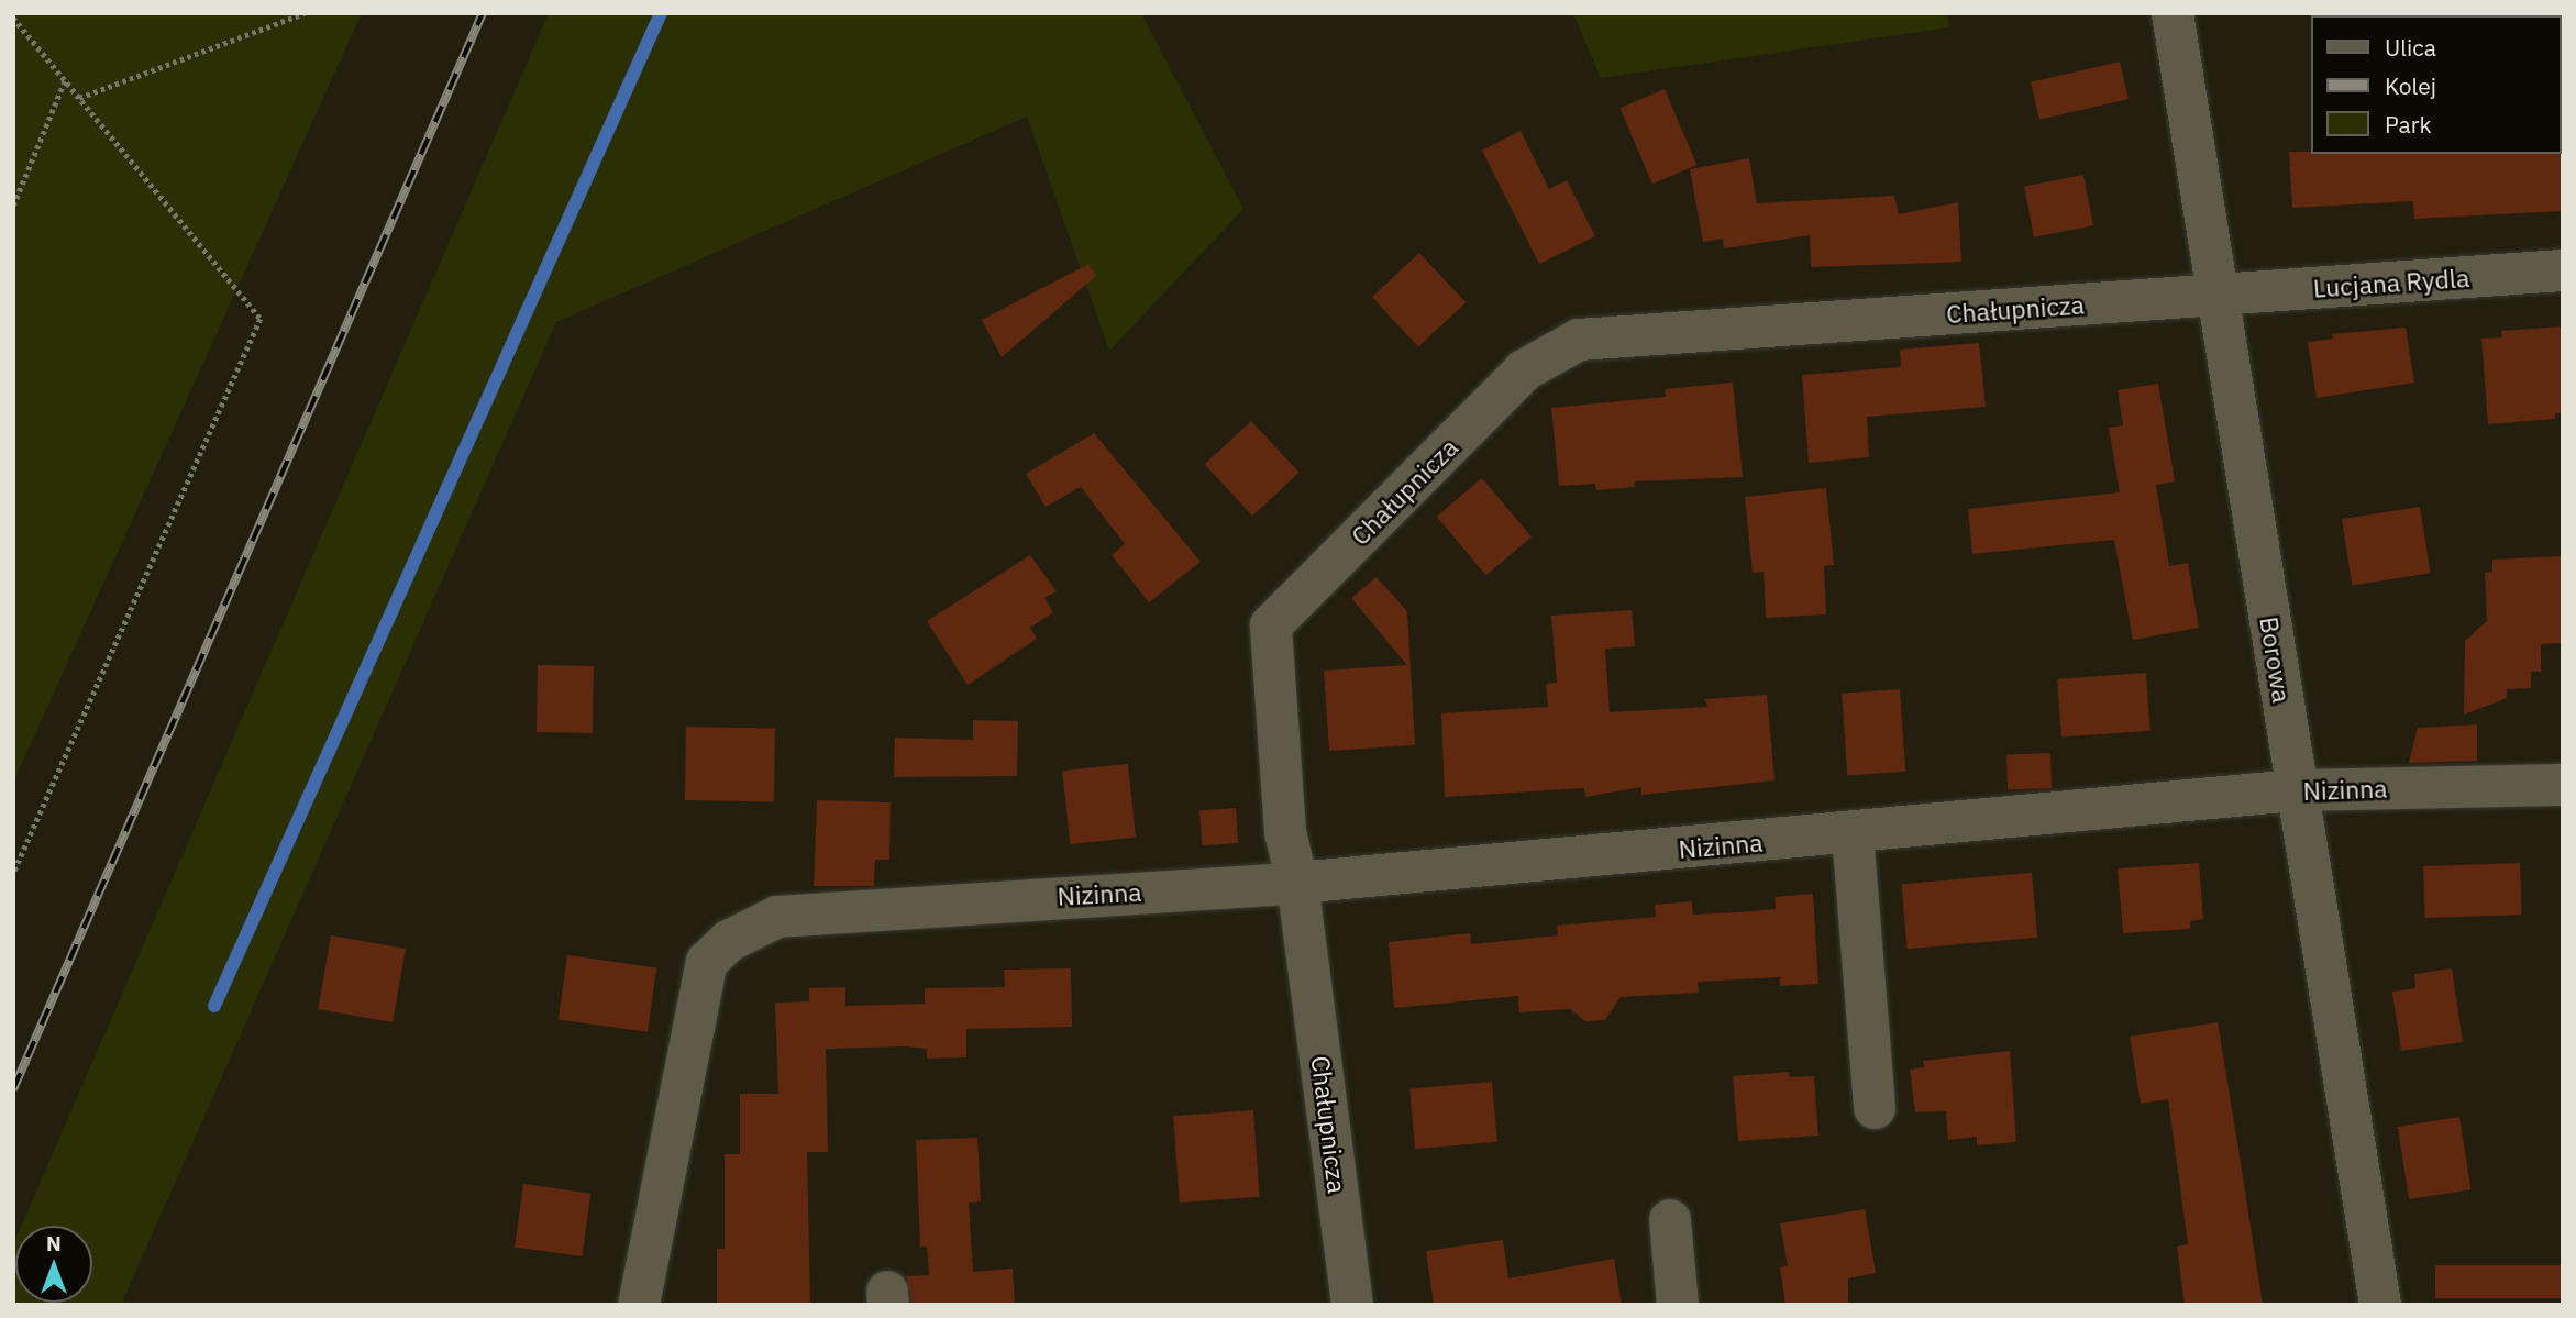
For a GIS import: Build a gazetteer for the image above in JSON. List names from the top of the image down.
{
  "streets": {
    "street": [
      "Lucjana Rydla",
      "Chałupnicza",
      "Borowa",
      "Nizinna"
    ]
  },
  "crossings": [
    ["Lucjana Rydla", "Chałupnicza"],
    ["Lucjana Rydla", "Borowa"],
    ["Chałupnicza", "Borowa"],
    ["Chałupnicza", "Nizinna"],
    ["Borowa", "Nizinna"]
  ],
  "legend": ["Ulica", "Kolej", "Park"],
  "north": "top"
}
